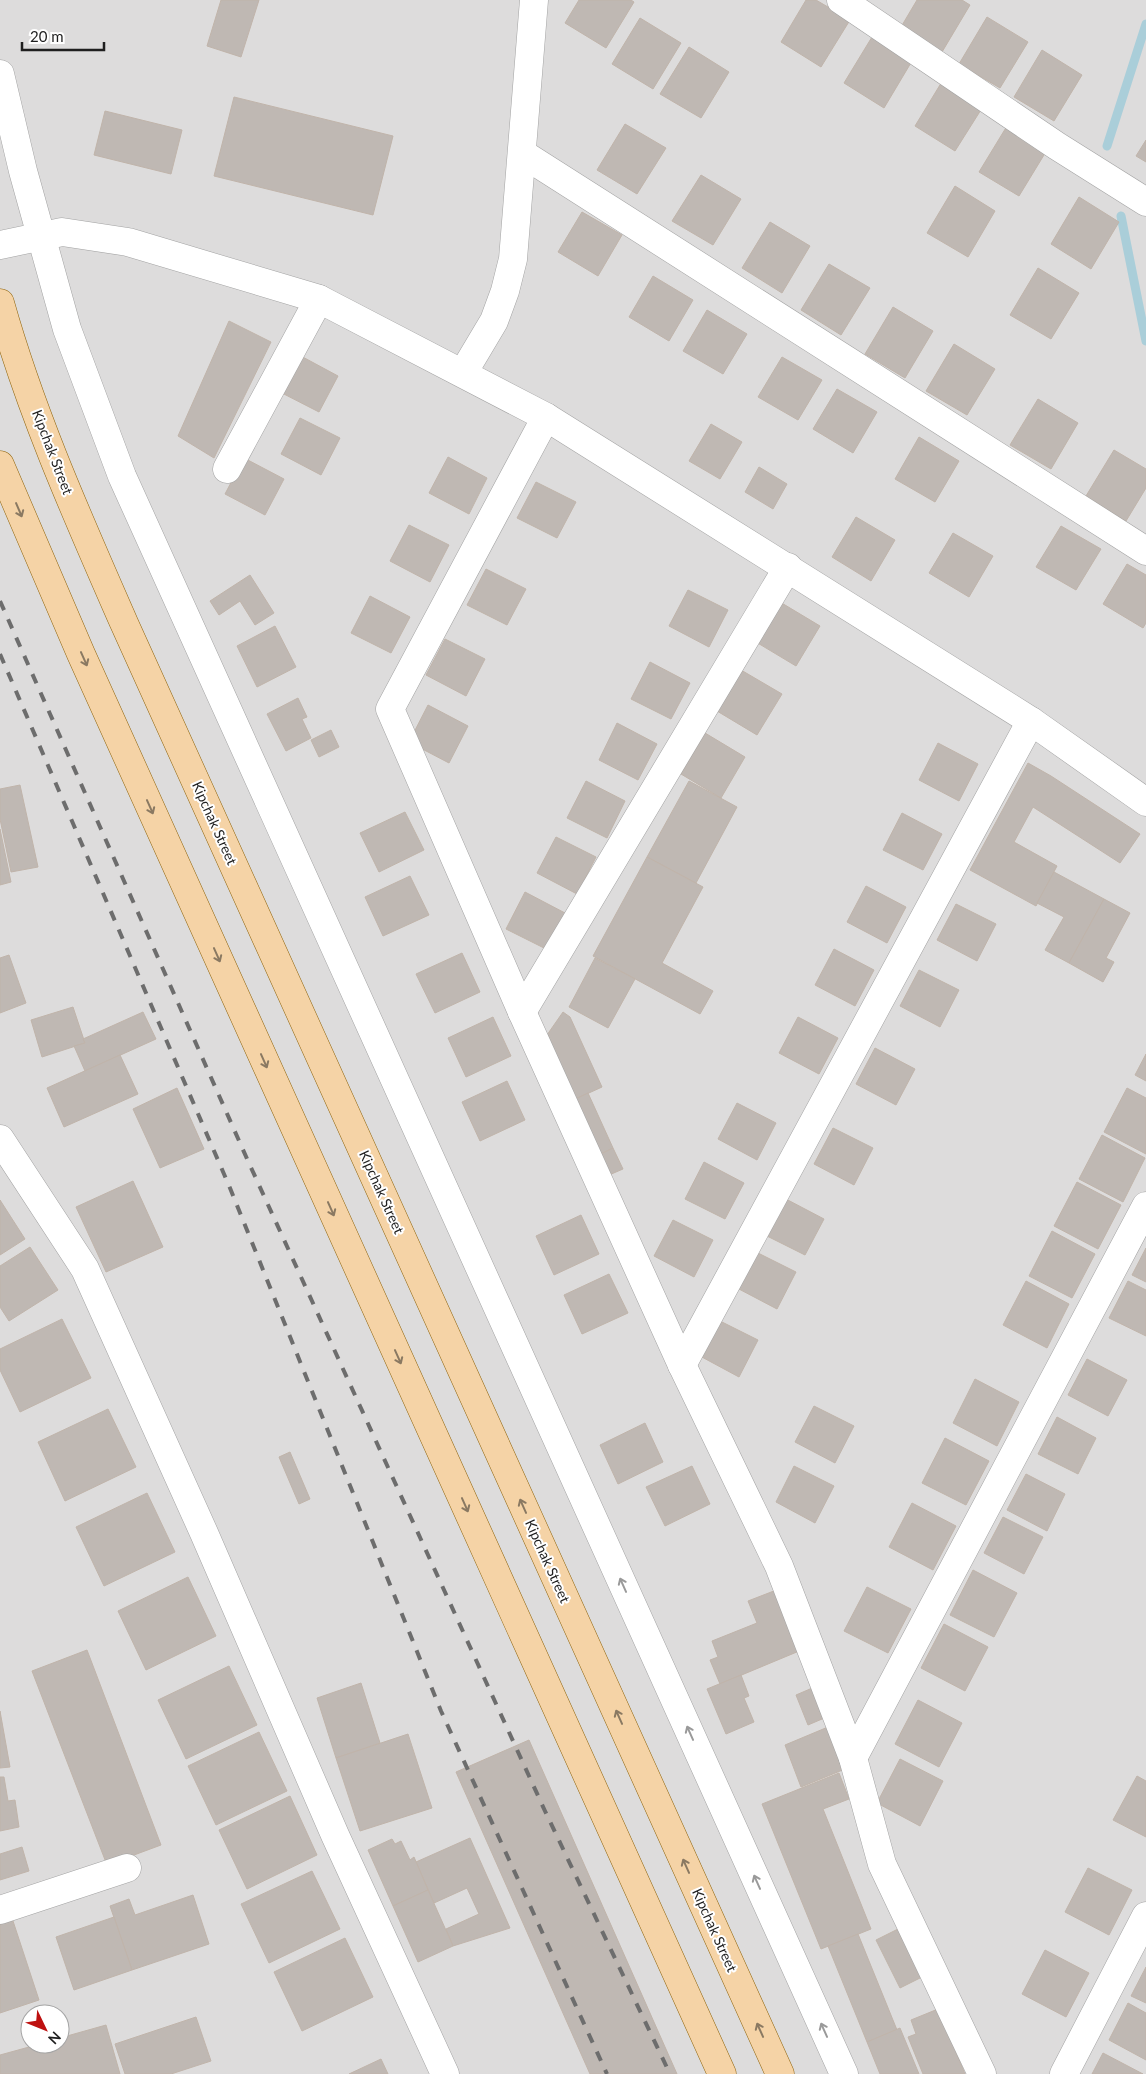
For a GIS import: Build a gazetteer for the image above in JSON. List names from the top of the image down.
{
  "streets": {
    "main road": ["Kipchak Street"]
  },
  "scale_bar": "20 m",
  "north": "bottom right"
}
